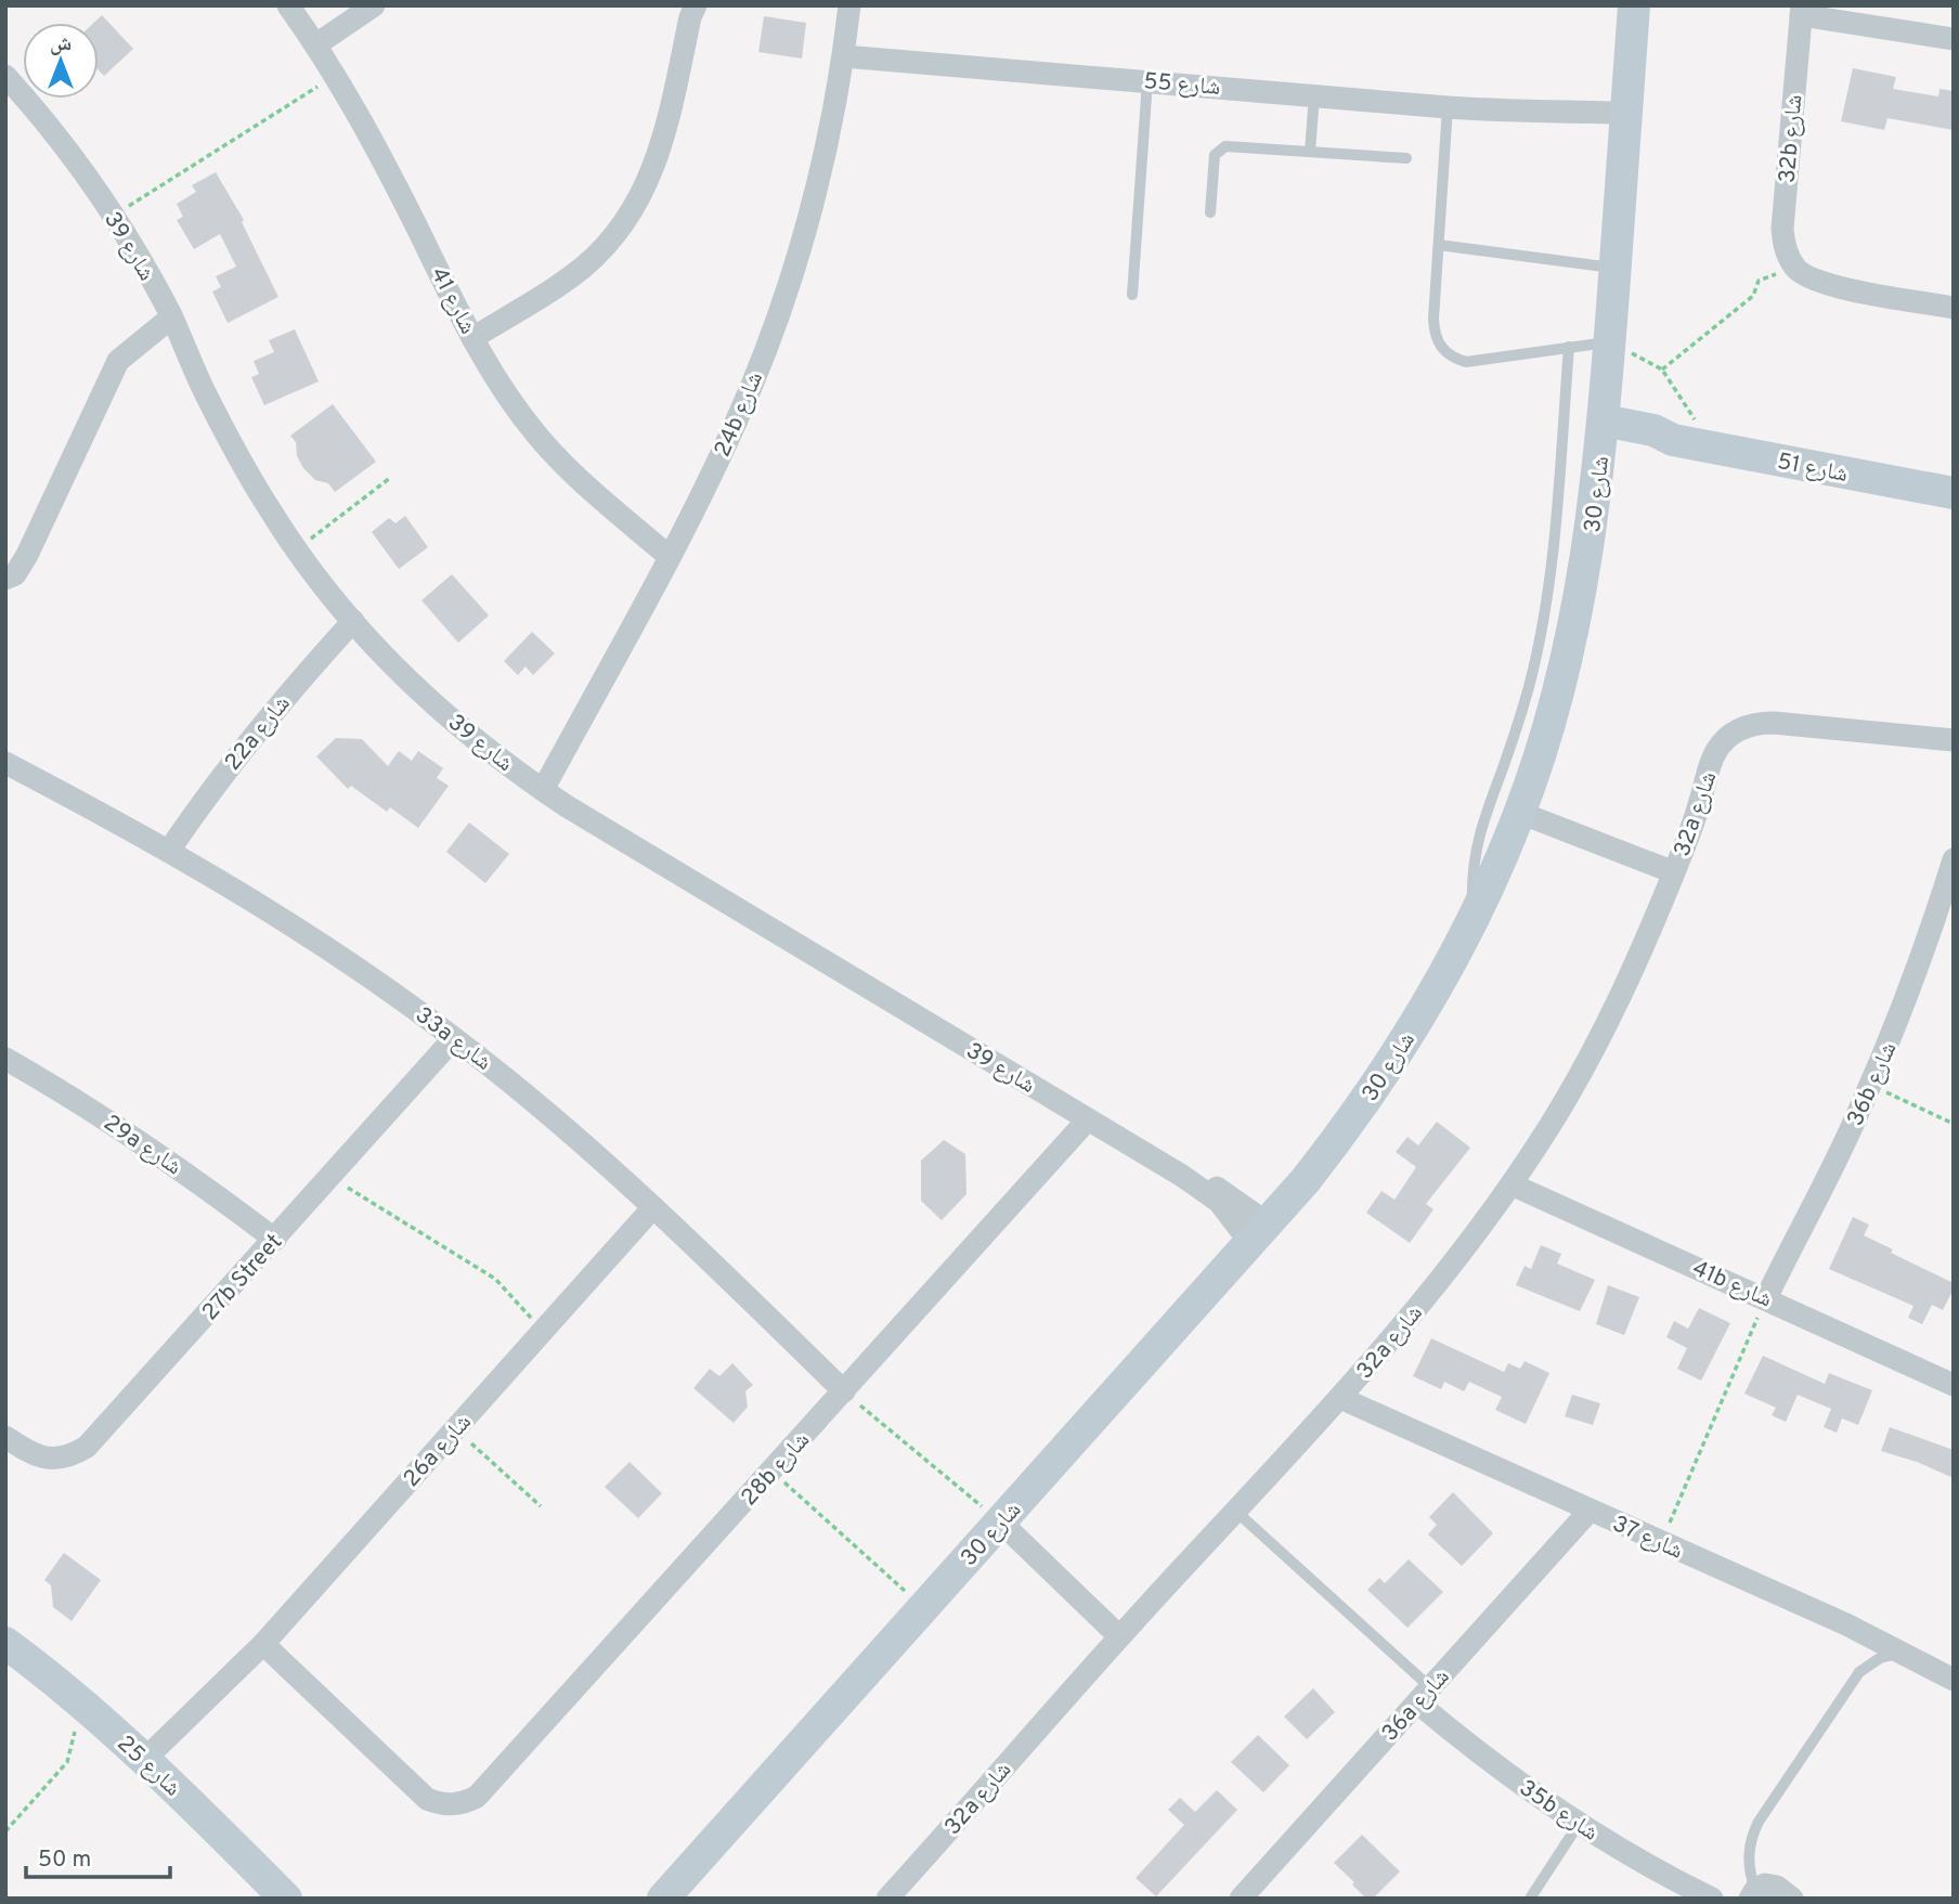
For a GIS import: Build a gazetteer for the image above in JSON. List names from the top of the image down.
{
  "streets": {
    "street": [
      "شارع 55",
      "32b شارع",
      "شارع 39",
      "شارع 41",
      "24b شارع",
      "شارع 51",
      "شارع 30",
      "22a شارع",
      "32a شارع",
      "33a شارع",
      "36b شارع",
      "29a شارع",
      "27b Street",
      "41b شارع",
      "26a شارع",
      "28b شارع",
      "شارع 37",
      "36a شارع",
      "شارع 25",
      "35b شارع"
    ]
  },
  "crossings": [
    ["شارع 55", "24b شارع"],
    ["شارع 55", "شارع 30"],
    ["شارع 39", "24b شارع"],
    ["شارع 39", "شارع 30"],
    ["شارع 39", "22a شارع"],
    ["شارع 39", "28b شارع"],
    ["شارع 41", "24b شارع"],
    ["شارع 51", "شارع 30"],
    ["22a شارع", "33a شارع"],
    ["32a شارع", "41b شارع"],
    ["32a شارع", "شارع 37"],
    ["33a شارع", "27b Street"],
    ["33a شارع", "26a شارع"],
    ["33a شارع", "28b شارع"],
    ["36b شارع", "41b شارع"],
    ["29a شارع", "27b Street"],
    ["26a شارع", "28b شارع"],
    ["26a شارع", "شارع 25"],
    ["شارع 37", "36a شارع"],
    ["36a شارع", "35b شارع"]
  ],
  "scale_bar": "50 m",
  "north": "top"
}
